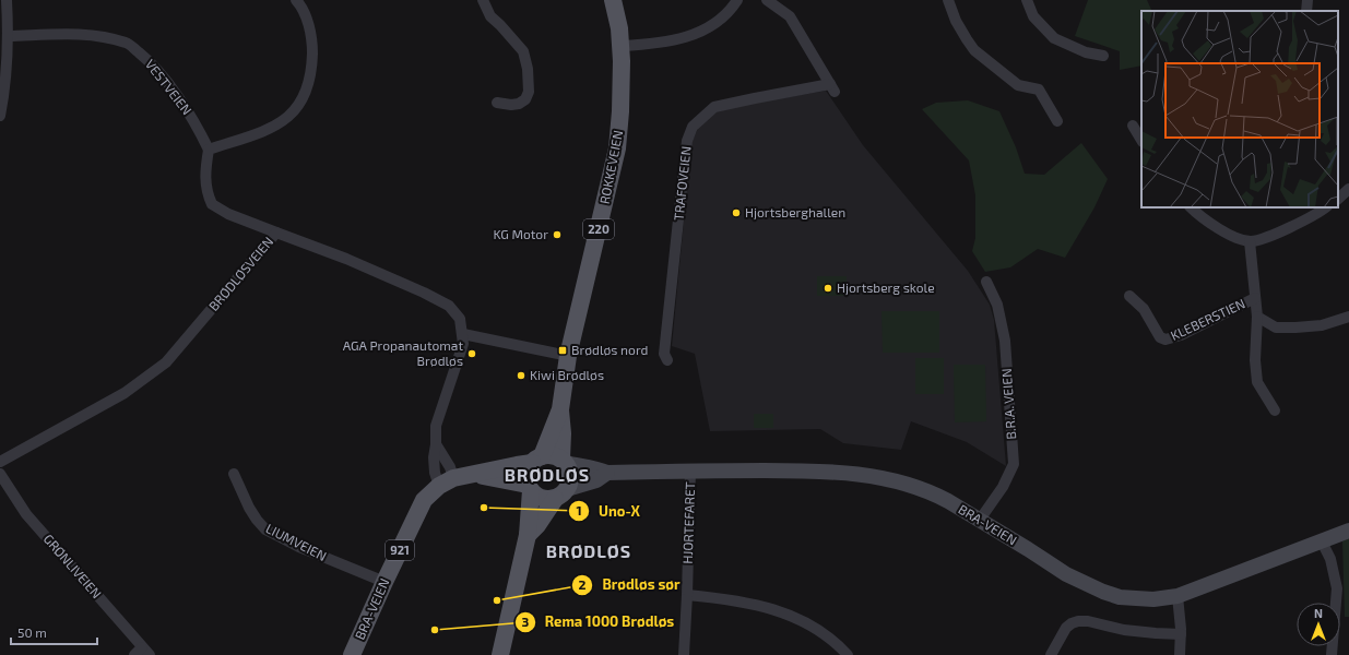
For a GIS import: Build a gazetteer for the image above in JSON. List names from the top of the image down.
{
  "streets": {
    "main road": [
      "ROKKEVEIEN",
      "220",
      "BRA-VEIEN",
      "921"
    ],
    "street": [
      "VESTVEIEN",
      "TRAFOVEIEN",
      "BRØDLØSVEIEN",
      "KLEBERSTIEN",
      "B.R.A. VEIEN",
      "HJORTEFARET",
      "LIUMVEIEN",
      "GRØNLIVEIEN"
    ]
  },
  "crossings": [
    ["ROKKEVEIEN", "220"],
    ["ROKKEVEIEN", "BRA-VEIEN"],
    ["220", "BRA-VEIEN"],
    ["B.R.A. VEIEN", "BRA-VEIEN"],
    ["HJORTEFARET", "BRA-VEIEN"],
    ["BRA-VEIEN", "LIUMVEIEN"]
  ],
  "districts": ["BRØDLØS", "BRØDLØS"],
  "places": {
    "other": [
      "Hjortsberghallen",
      "KG Motor",
      "Hjortsberg skole",
      "AGA Propanautomat Brødløs",
      "Kiwi Brødløs",
      "Uno-X",
      "Brødløs sør",
      "Rema 1000 Brødløs"
    ],
    "transit": ["Brødløs nord"]
  },
  "scale_bar": "50 m",
  "north": "top"
}
